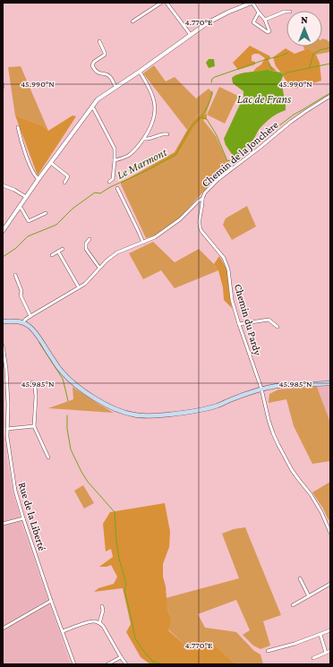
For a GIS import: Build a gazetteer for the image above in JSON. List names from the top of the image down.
{
  "streets": {
    "street": ["Chemin de la Jonchère", "Chemin du Pardy", "Rue de la Liberté"]
  },
  "crossings": [
    ["Chemin de la Jonchère", "Chemin du Pardy"]
  ],
  "water": ["Lac de Frans", "Le Marmont"],
  "north": "top",
  "coordinates": ["4.770°E", "45.990°N", "45.985°N"]
}
